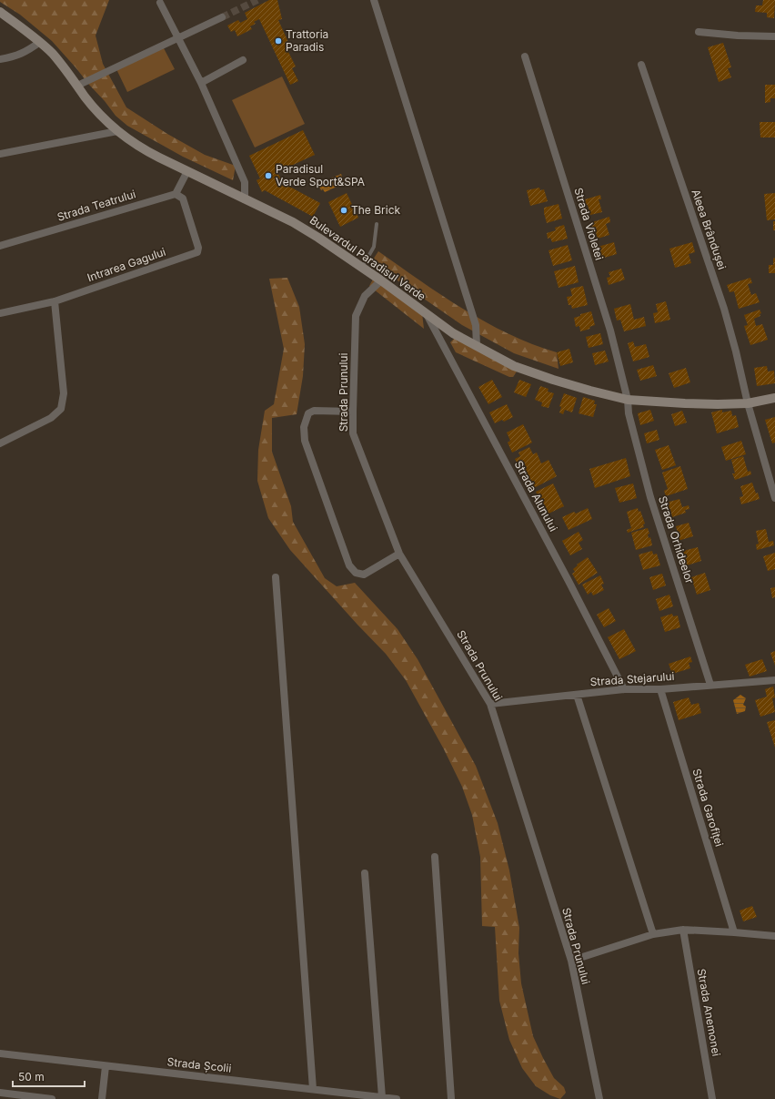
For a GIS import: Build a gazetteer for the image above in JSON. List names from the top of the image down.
{
  "streets": {
    "street": [
      "Strada Teatrului",
      "Strada Violetei",
      "Aleea Brândușei",
      "Bulevardul Paradisul Verde",
      "Intrarea Gagului",
      "Strada Prunului",
      "Strada Alunului",
      "Strada Orhideelor",
      "Strada Stejarului",
      "Strada Garofiței",
      "Strada Anemonei",
      "Strada Școlii"
    ]
  },
  "crossings": [
    ["Strada Teatrului", "Intrarea Gagului"],
    ["Strada Violetei", "Bulevardul Paradisul Verde"],
    ["Strada Violetei", "Strada Orhideelor"],
    ["Aleea Brândușei", "Bulevardul Paradisul Verde"],
    ["Bulevardul Paradisul Verde", "Strada Prunului"],
    ["Bulevardul Paradisul Verde", "Strada Alunului"],
    ["Bulevardul Paradisul Verde", "Strada Orhideelor"],
    ["Strada Prunului", "Strada Stejarului"],
    ["Strada Alunului", "Strada Stejarului"],
    ["Strada Orhideelor", "Strada Stejarului"],
    ["Strada Stejarului", "Strada Garofiței"]
  ],
  "places": ["Trattoria Paradis", "Paradisul Verde Sport&SPA", "The Brick"],
  "scale_bar": "50 m"
}
